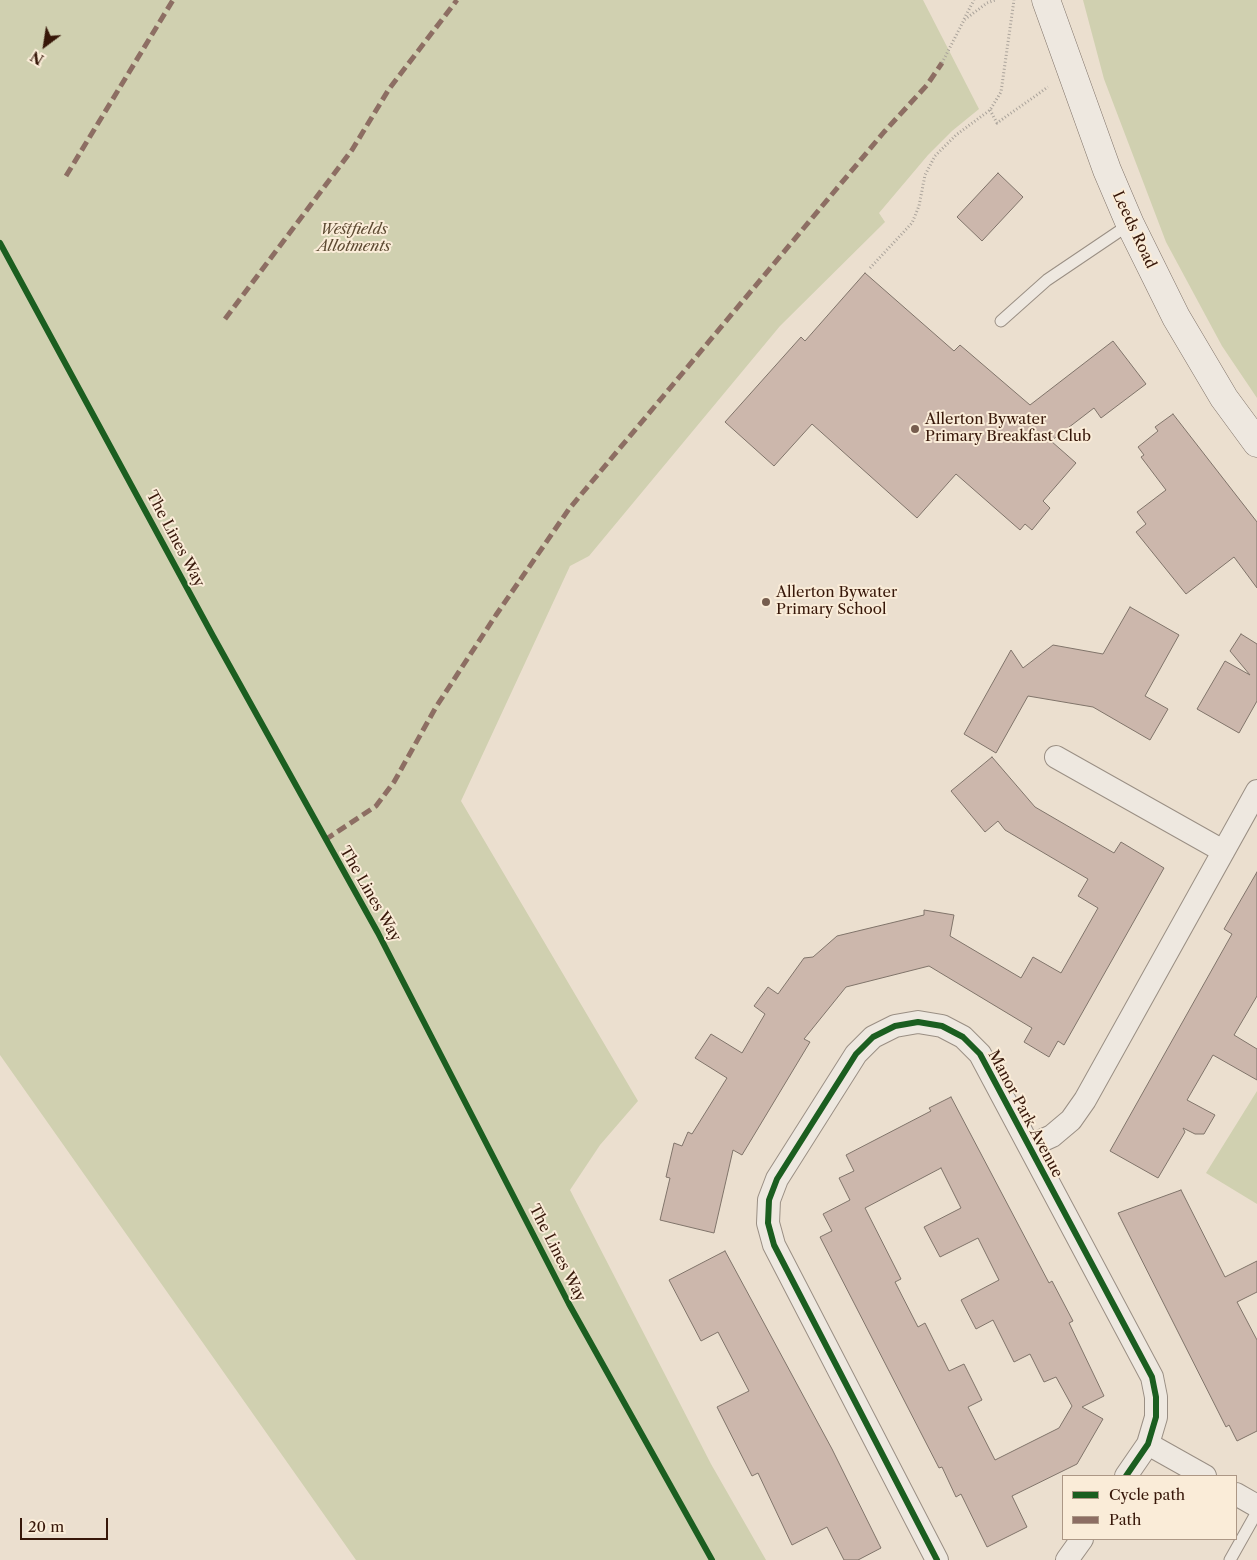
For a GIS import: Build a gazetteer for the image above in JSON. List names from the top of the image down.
{
  "streets": {
    "street": ["Leeds Road", "Manor Park Avenue"],
    "cycle path": ["The Lines Way"]
  },
  "parks": ["Westfields Allotments"],
  "places": ["Allerton Bywater Primary Breakfast Club", "Allerton Bywater Primary School"],
  "legend": ["Cycle path", "Path"],
  "scale_bar": "20 m",
  "north": "bottom left"
}
